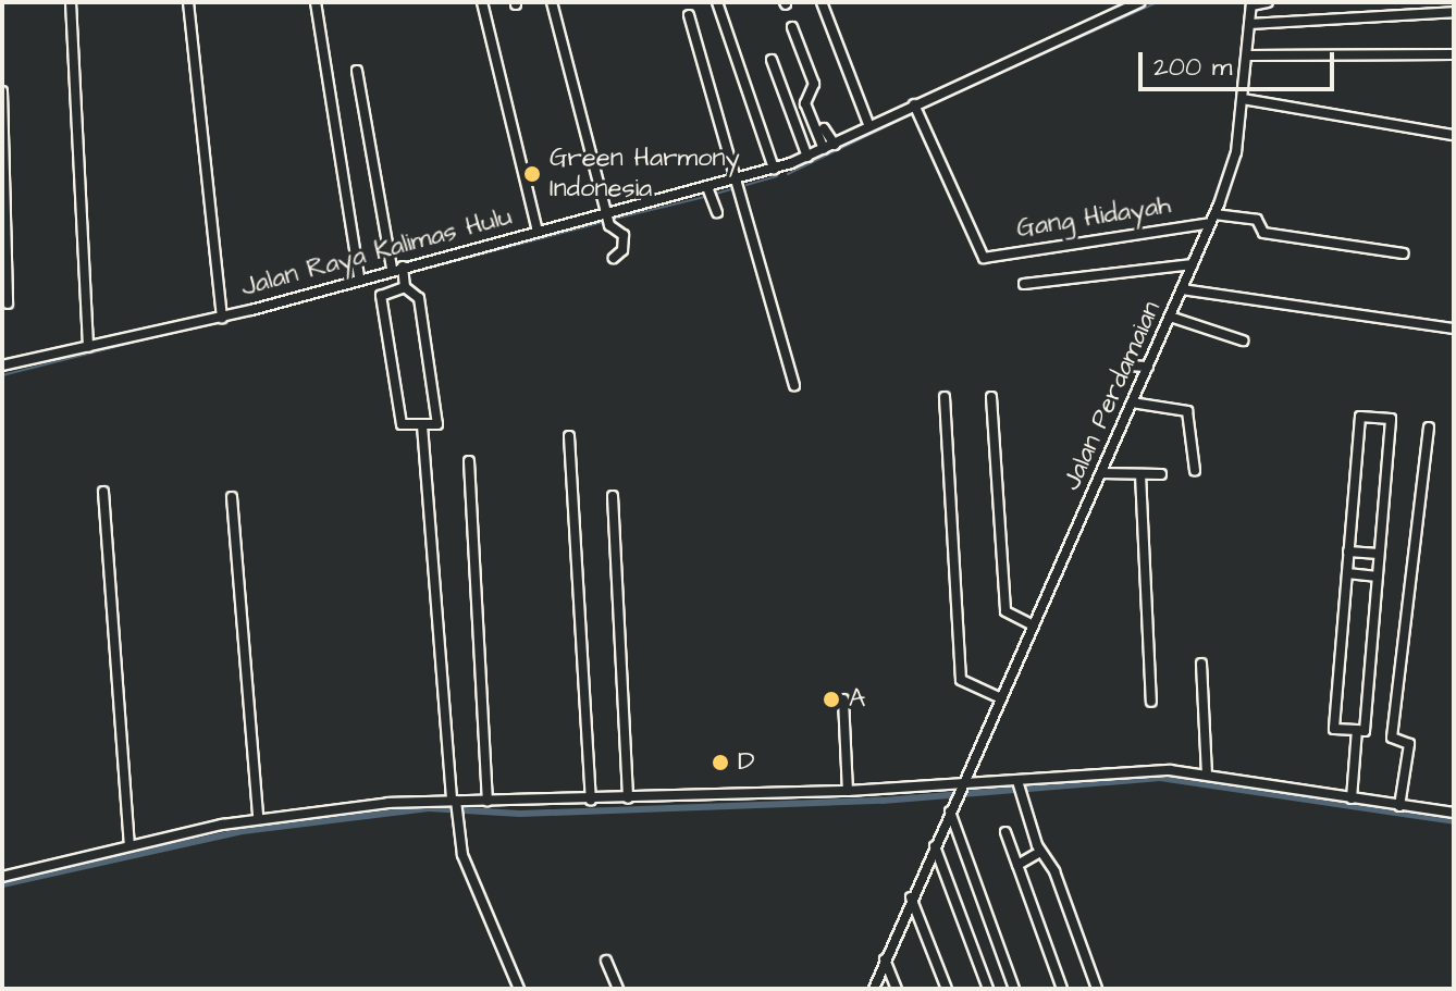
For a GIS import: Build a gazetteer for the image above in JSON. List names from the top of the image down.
{
  "streets": {
    "street": ["Gang Hidayah", "Jalan Raya Kalimas Hulu", "Jalan Perdamaian"]
  },
  "crossings": [
    ["Gang Hidayah", "Jalan Raya Kalimas Hulu"],
    ["Gang Hidayah", "Jalan Perdamaian"]
  ],
  "places": ["Green Harmony Indonesia", "A", "D"],
  "scale_bar": "200 m"
}
